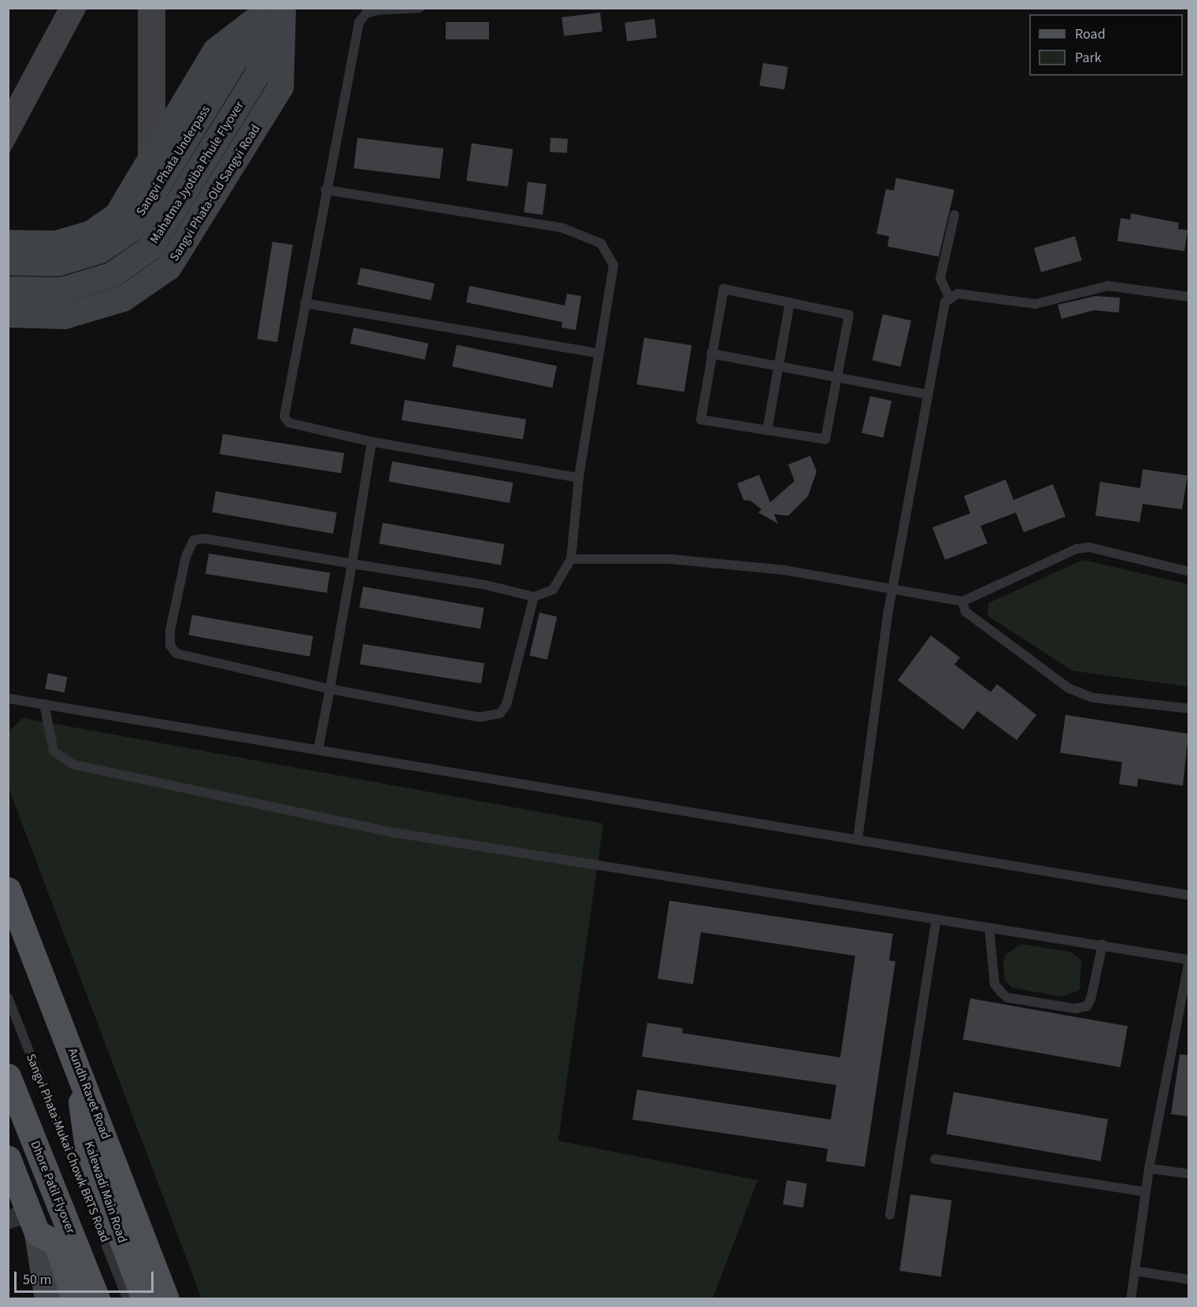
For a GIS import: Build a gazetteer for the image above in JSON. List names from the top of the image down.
{
  "streets": {
    "main road": [
      "Sangvi Phata Underpass",
      "Mahatma Jyotiba Phule Flyover",
      "Sangvi Phata-Old Sangvi Road",
      "Aundh Ravet Road",
      "Dhore Patil Flyover",
      "Kalewadi Main Road"
    ],
    "lane": ["Sangvi Phata-Mukai Chowk BRTS Road"]
  },
  "crossings": [
    ["Mahatma Jyotiba Phule Flyover", "Sangvi Phata-Old Sangvi Road"],
    ["Aundh Ravet Road", "Kalewadi Main Road"]
  ],
  "legend": ["Road", "Park"],
  "scale_bar": "50 m"
}
